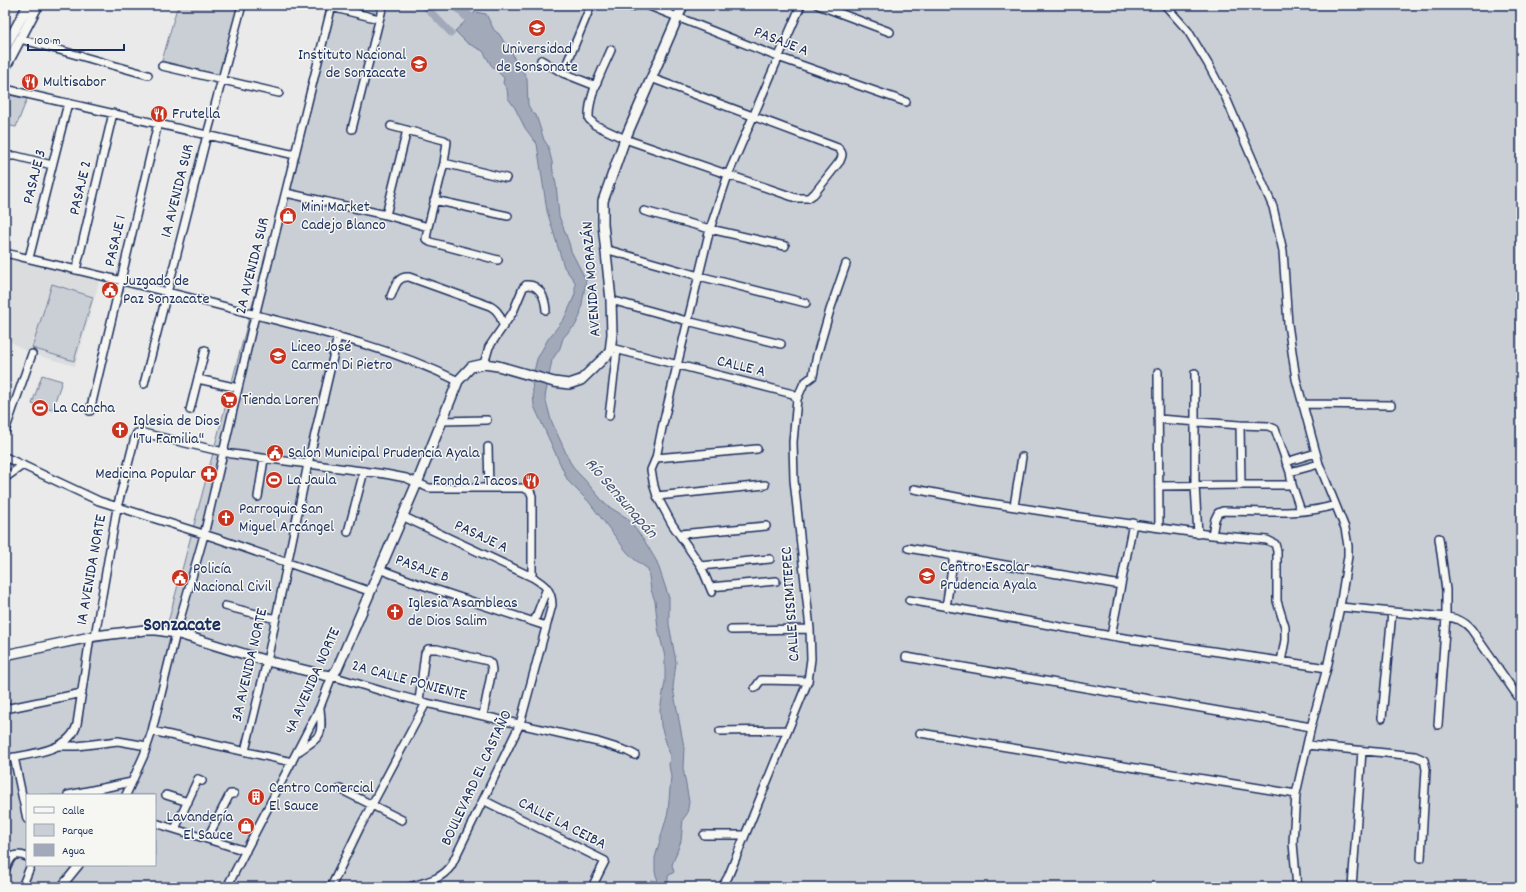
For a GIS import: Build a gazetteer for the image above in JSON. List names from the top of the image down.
{
  "streets": {
    "main road": ["AVENIDA MORAZÁN", "4A AVENIDA NORTE", "2A CALLE PONIENTE"],
    "street": [
      "PASAJE A",
      "PASAJE 3",
      "PASAJE 2",
      "1A AVENIDA SUR",
      "PASAJE 1",
      "2A AVENIDA SUR",
      "CALLE A",
      "PASAJE B",
      "1A AVENIDA NORTE",
      "CALLE SISIMITEPEC",
      "3A AVENIDA NORTE",
      "BOULEVARD EL CASTAÑO",
      "CALLE LA CEIBA"
    ]
  },
  "crossings": [
    ["PASAJE A", "AVENIDA MORAZÁN"],
    ["PASAJE A", "4A AVENIDA NORTE"],
    ["PASAJE A", "BOULEVARD EL CASTAÑO"],
    ["2A AVENIDA SUR", "2A CALLE PONIENTE"],
    ["AVENIDA MORAZÁN", "CALLE A"],
    ["CALLE A", "CALLE SISIMITEPEC"],
    ["PASAJE B", "4A AVENIDA NORTE"],
    ["PASAJE B", "BOULEVARD EL CASTAÑO"],
    ["1A AVENIDA NORTE", "2A CALLE PONIENTE"],
    ["3A AVENIDA NORTE", "2A CALLE PONIENTE"],
    ["4A AVENIDA NORTE", "2A CALLE PONIENTE"],
    ["2A CALLE PONIENTE", "BOULEVARD EL CASTAÑO"],
    ["BOULEVARD EL CASTAÑO", "CALLE LA CEIBA"]
  ],
  "districts": ["Sonzacate"],
  "water": ["Río Sensunapán"],
  "places": {
    "school or university": [
      "Universidad de Sonsonate",
      "Instituto Nacional de Sonzacate",
      "Liceo José Carmen Di Pietro",
      "Centro Escolar Prudencia Ayala"
    ],
    "restaurant": ["Multisabor", "Frutella", "Fonda 2 Tacos"],
    "shop": ["Mini Market Cadejo Blanco", "Lavandería El Sauce"],
    "public building": ["Juzgado de Paz Sonzacate", "Salon Municipal Prudencia Ayala", "Policía Nacional Civil"],
    "supermarket": ["Tienda Loren"],
    "sports": ["La Cancha", "La Jaula"],
    "church": ["Iglesia de Dios \"Tu Familia\"", "Parroquia San Miguel Arcángel", "Iglesia Asambleas de Dios Salim"],
    "pharmacy": ["Medicina Popular"],
    "building": ["Centro Comercial El Sauce"]
  },
  "legend": ["Calle", "Parque", "Agua"],
  "scale_bar": "100 m"
}
